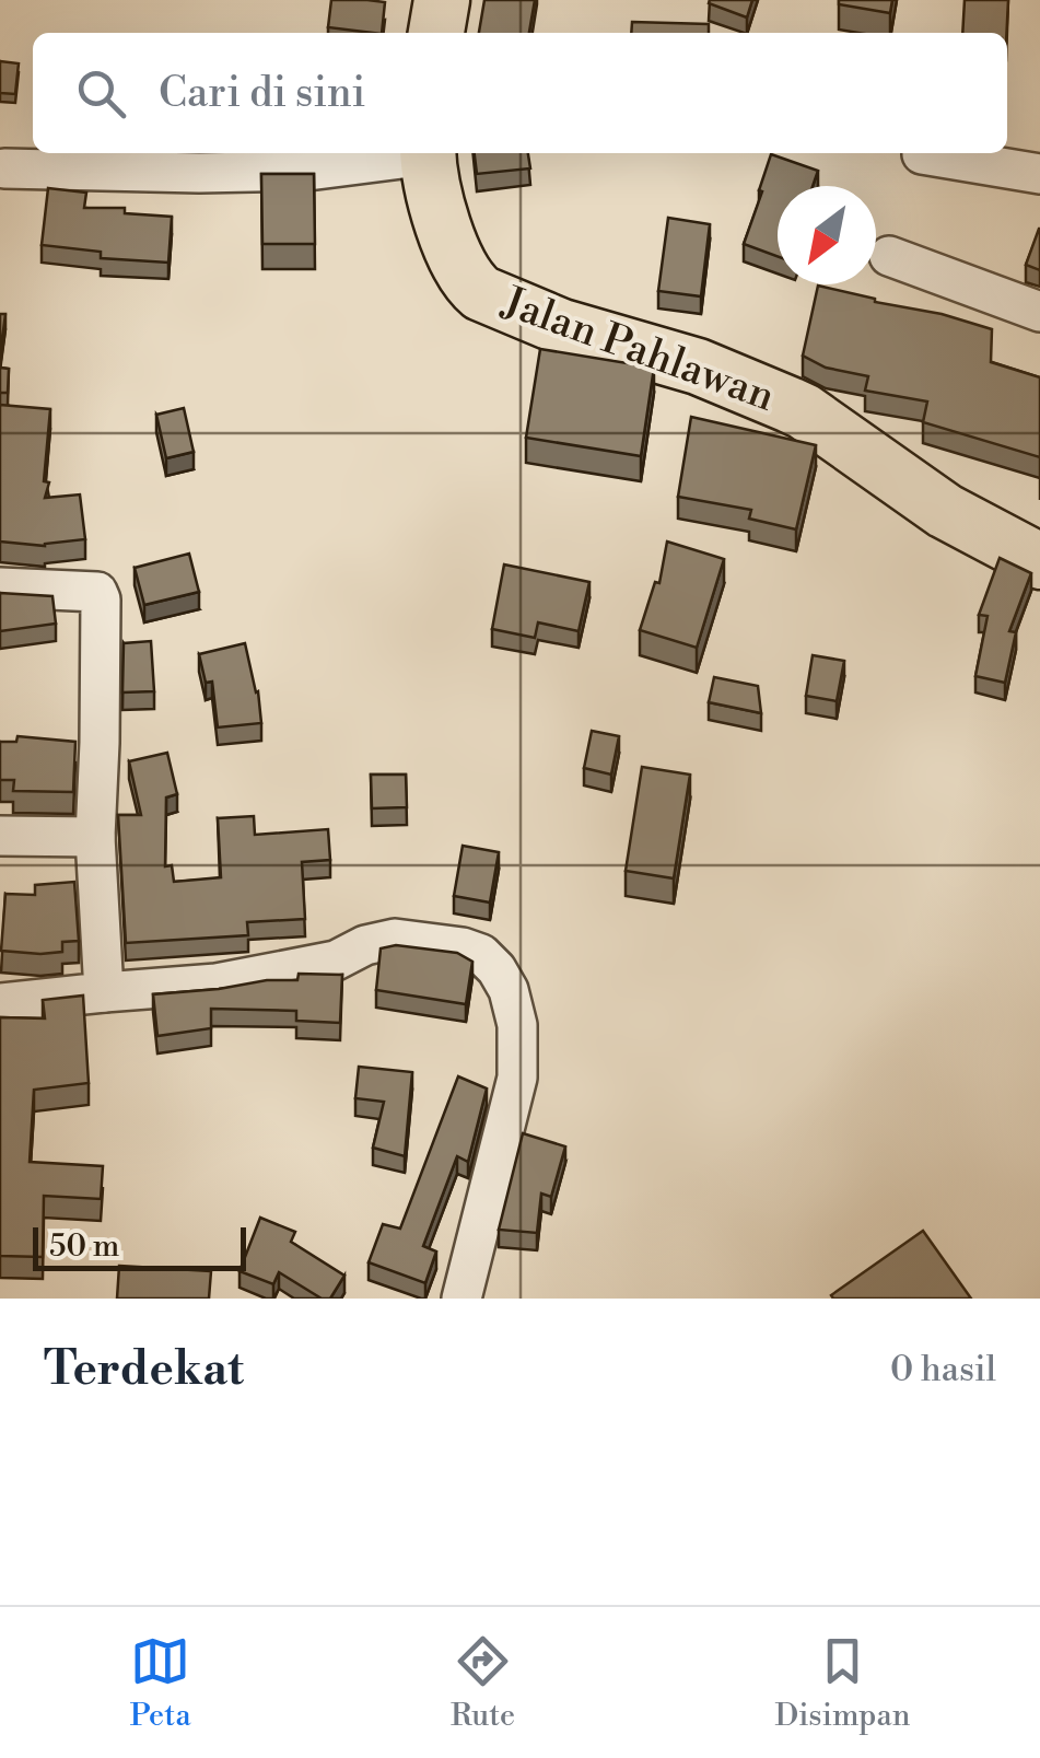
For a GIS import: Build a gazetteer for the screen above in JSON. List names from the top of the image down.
{
  "streets": {
    "highway": ["Jalan Pahlawan"]
  },
  "scale_bar": "50 m",
  "north": "bottom left",
  "page": {
    "search": "Cari di sini",
    "scale": "50 m",
    "heading": ["Terdekat", "0 hasil"],
    "nav": ["Peta", "Rute", "Disimpan"]
  }
}
